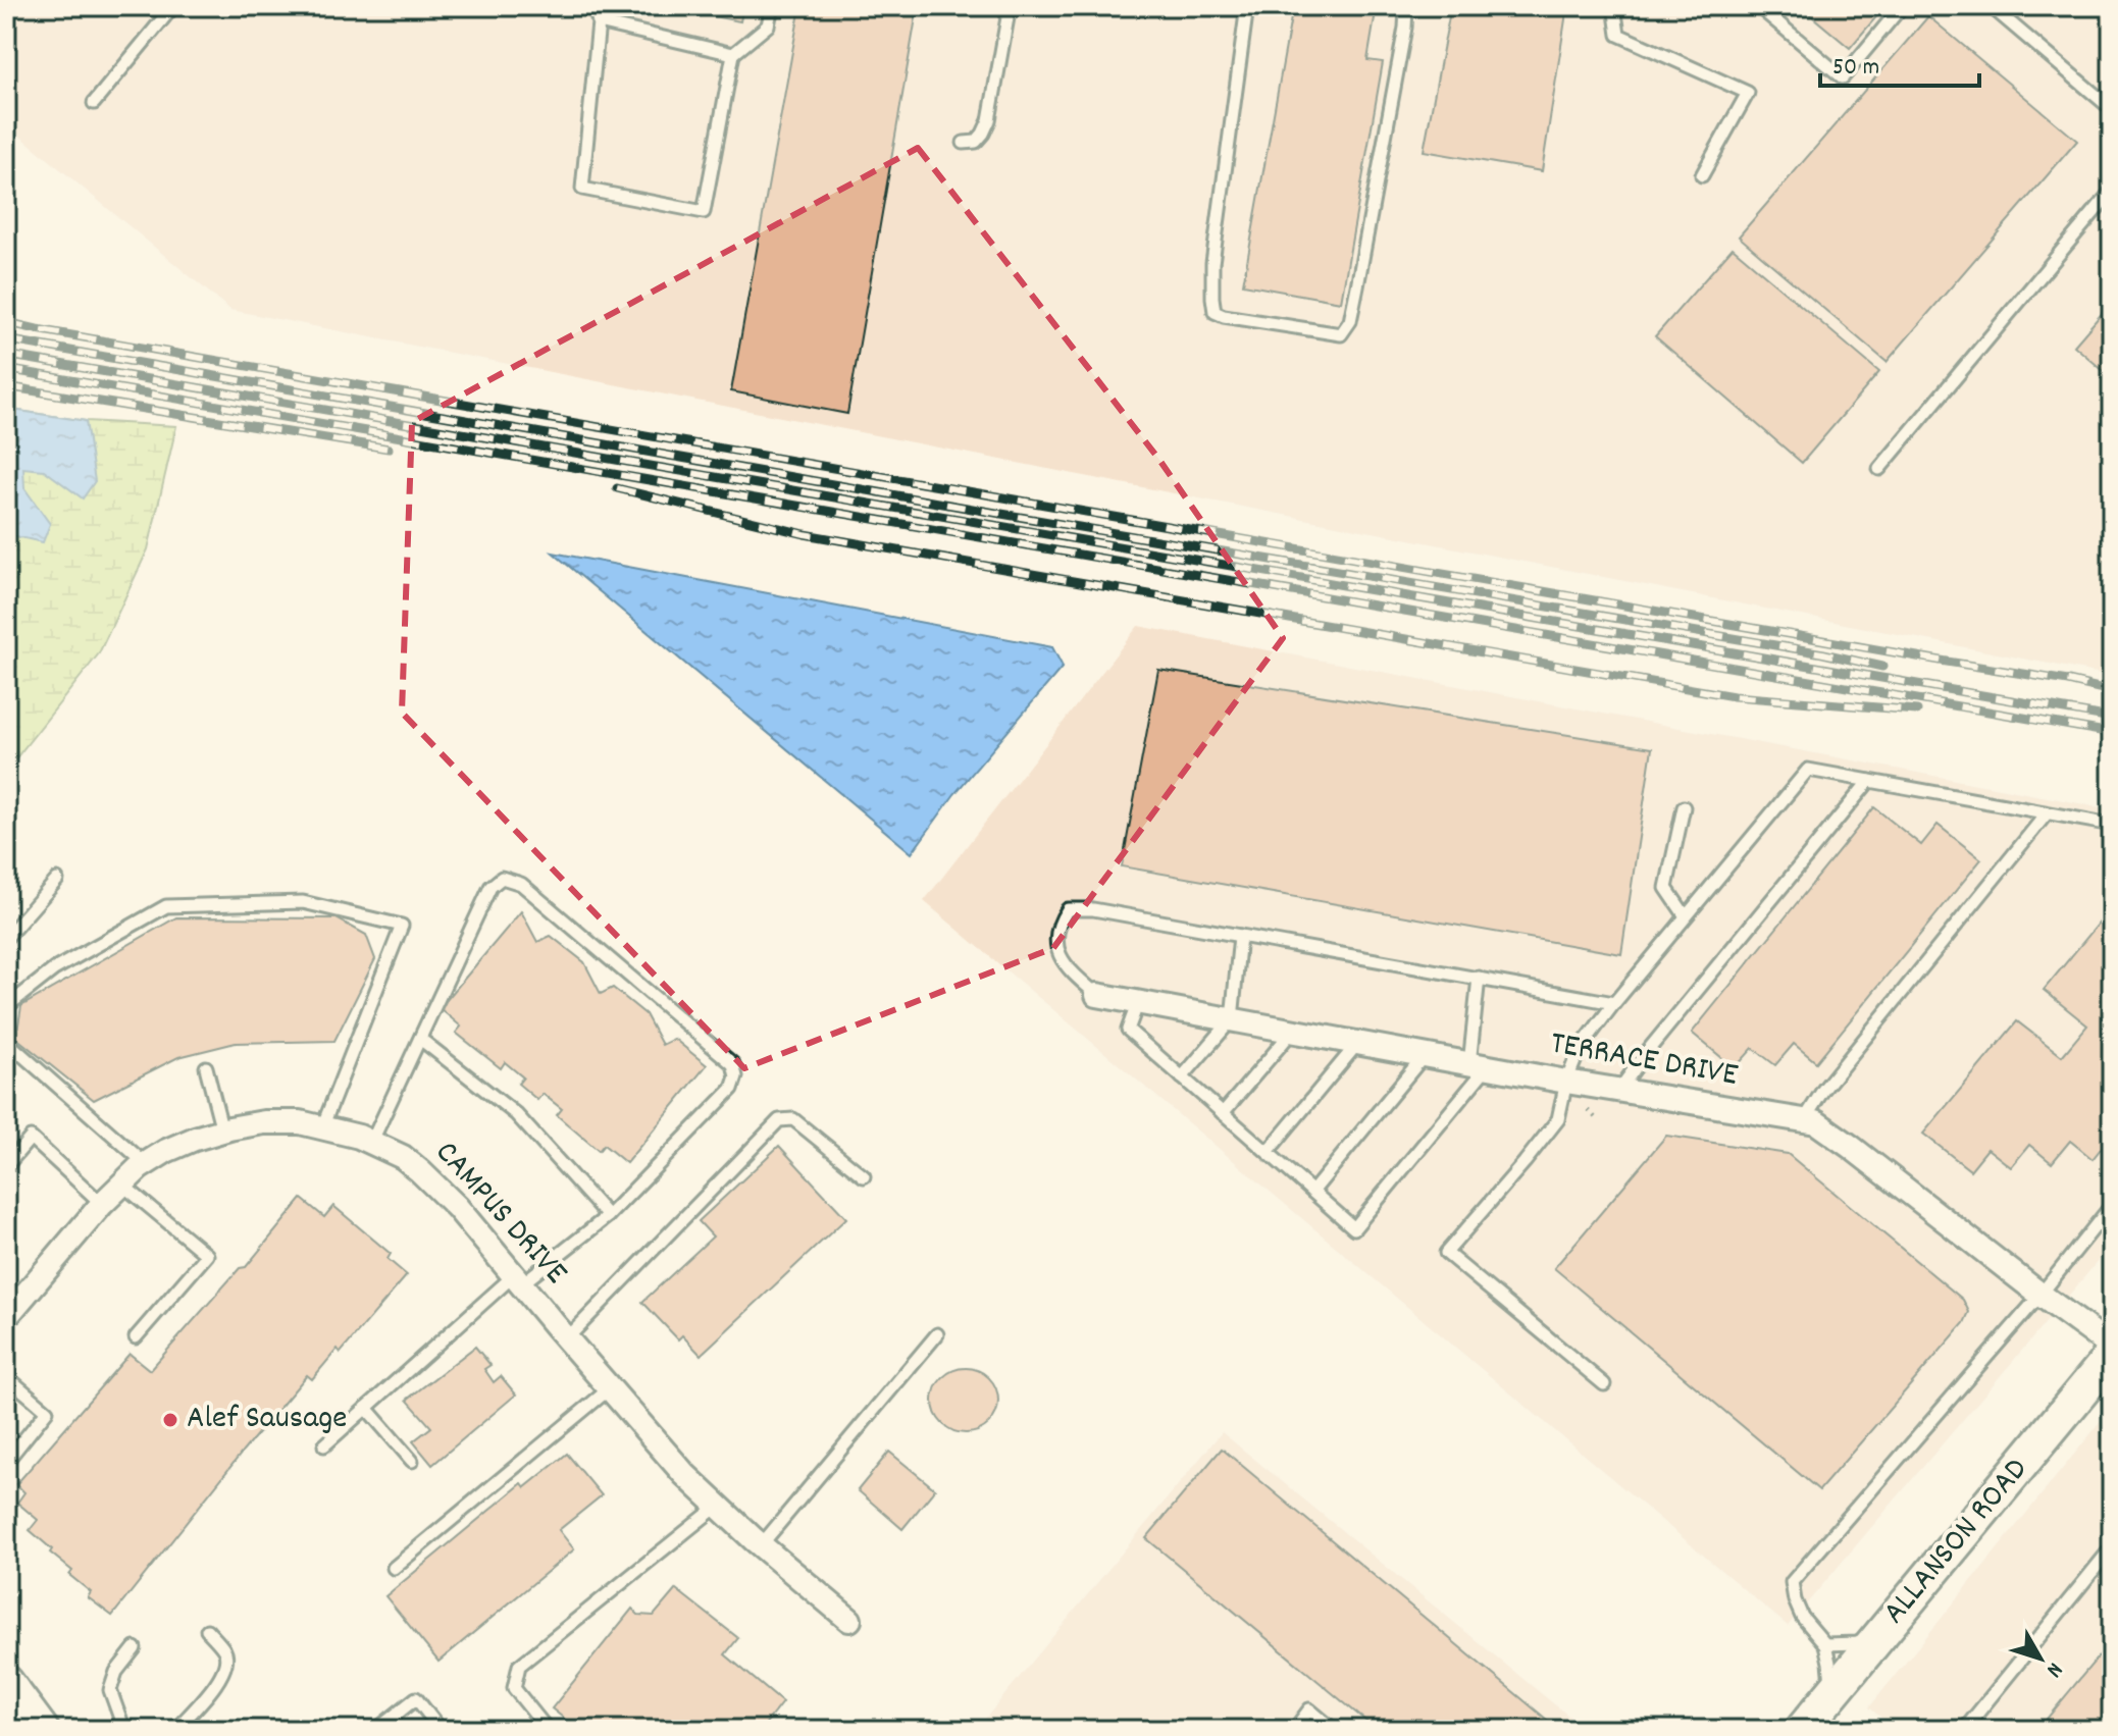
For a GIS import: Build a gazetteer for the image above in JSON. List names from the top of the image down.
{
  "streets": {
    "street": ["TERRACE DRIVE", "CAMPUS DRIVE", "ALLANSON ROAD"]
  },
  "places": ["Alef Sausage"],
  "scale_bar": "50 m",
  "north": "bottom right"
}
